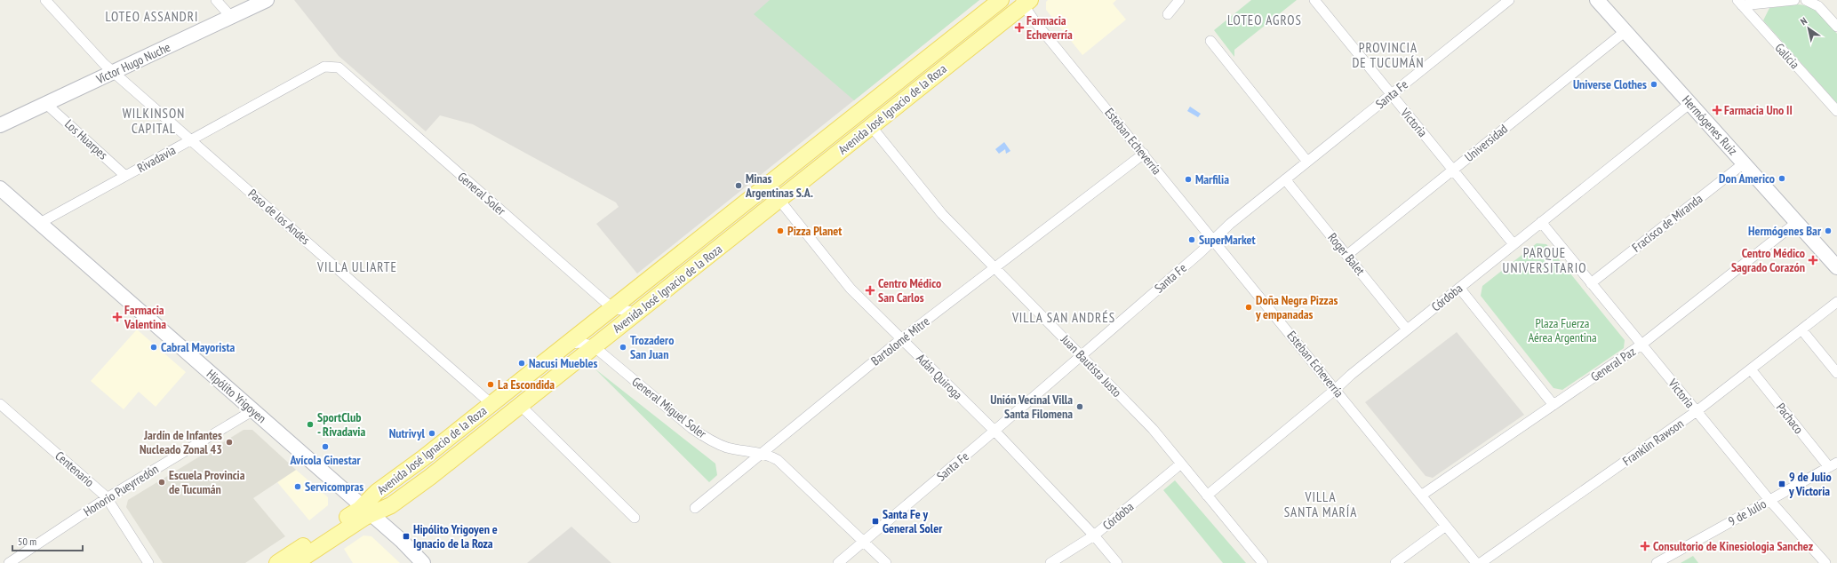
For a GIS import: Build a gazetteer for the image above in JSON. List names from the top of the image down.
{
  "streets": {
    "main road": ["Avenida José Ignacio de la Roza"],
    "street": [
      "Galicia",
      "Víctor Hugo Nuche",
      "Santa Fe",
      "Victoria",
      "Hermógenes Ruiz",
      "Los Huarpes",
      "Esteban Echeverría",
      "Universidad",
      "Rivadavia",
      "General Soler",
      "Paso de los Andes",
      "Fracisco de Miranda",
      "Roger Balet",
      "Córdoba",
      "Bartolomé Mitre",
      "General Paz",
      "Juan Bautista Justo",
      "Adán Quiroga",
      "Hipólito Yrigoyen",
      "General Miguel Soler",
      "Pachaco",
      "Franklin Rawson",
      "Centenario",
      "Honorio Pueyrredón",
      "9 de Julio"
    ]
  },
  "crossings": [
    ["Víctor Hugo Nuche", "Los Huarpes"],
    ["Víctor Hugo Nuche", "Paso de los Andes"],
    ["Santa Fe", "Victoria"],
    ["Santa Fe", "Esteban Echeverría"],
    ["Santa Fe", "Roger Balet"],
    ["Santa Fe", "Juan Bautista Justo"],
    ["Santa Fe", "Adán Quiroga"],
    ["Santa Fe", "General Miguel Soler"],
    ["Avenida José Ignacio de la Roza", "Esteban Echeverría"],
    ["Avenida José Ignacio de la Roza", "General Soler"],
    ["Avenida José Ignacio de la Roza", "Paso de los Andes"],
    ["Avenida José Ignacio de la Roza", "Juan Bautista Justo"],
    ["Avenida José Ignacio de la Roza", "Adán Quiroga"],
    ["Avenida José Ignacio de la Roza", "Hipólito Yrigoyen"],
    ["Avenida José Ignacio de la Roza", "General Miguel Soler"],
    ["Victoria", "Universidad"],
    ["Victoria", "Fracisco de Miranda"],
    ["Victoria", "Córdoba"],
    ["Victoria", "General Paz"],
    ["Victoria", "Franklin Rawson"],
    ["Victoria", "9 de Julio"],
    ["Hermógenes Ruiz", "Universidad"],
    ["Hermógenes Ruiz", "Fracisco de Miranda"],
    ["Hermógenes Ruiz", "Córdoba"],
    ["Hermógenes Ruiz", "General Paz"],
    ["Los Huarpes", "Rivadavia"],
    ["Esteban Echeverría", "Córdoba"],
    ["Esteban Echeverría", "Bartolomé Mitre"],
    ["Esteban Echeverría", "General Paz"],
    ["Universidad", "Roger Balet"],
    ["Rivadavia", "General Soler"],
    ["Rivadavia", "Paso de los Andes"],
    ["Rivadavia", "Hipólito Yrigoyen"],
    ["Roger Balet", "Córdoba"],
    ["Córdoba", "Juan Bautista Justo"],
    ["Córdoba", "Adán Quiroga"],
    ["Bartolomé Mitre", "Juan Bautista Justo"],
    ["Bartolomé Mitre", "Adán Quiroga"],
    ["Bartolomé Mitre", "General Miguel Soler"],
    ["Hipólito Yrigoyen", "Honorio Pueyrredón"],
    ["Pachaco", "Franklin Rawson"],
    ["Pachaco", "9 de Julio"],
    ["Centenario", "Honorio Pueyrredón"]
  ],
  "districts": [
    "LOTEO ASSANDRI",
    "LOTEO AGROS",
    "PROVINCIA DE TUCUMÁN",
    "WILKINSON CAPITAL",
    "PARQUE UNIVERSITARIO",
    "VILLA ULIARTE",
    "VILLA SAN ANDRÉS",
    "VILLA SANTA MARÍA"
  ],
  "parks": ["Plaza Fuerza Aérea Argentina"],
  "places": {
    "health": [
      "Farmacia Echeverría",
      "Farmacia Uno II",
      "Centro Médico Sagrado Corazón",
      "Centro Médico San Carlos",
      "Farmacia Valentina",
      "Consultorio de Kinesiologia Sanchez"
    ],
    "other": [
      "Universe Clothes",
      "Don Americo",
      "Marfilia",
      "Minas Argentinas S.A.",
      "Pizza Planet",
      "Hermógenes Bar",
      "SuperMarket",
      "Doña Negra Pizzas y empanadas",
      "Cabral Mayorista",
      "Trozadero San Juan",
      "Nacusi Muebles",
      "La Escondida",
      "Unión Vecinal Villa Santa Filomena",
      "SportClub - Rivadavia",
      "Nutrivyl",
      "Jardín de Infantes Nucleado Zonal 43",
      "Avícola Ginestar",
      "Escuela Provincia de Tucumán",
      "Servicompras"
    ],
    "transit": ["9 de Julio y Victoria", "Santa Fe y General Soler", "Hipólito Yrigoyen e Ignacio de la Roza"]
  },
  "scale_bar": "50 m",
  "north": "top left"
}
